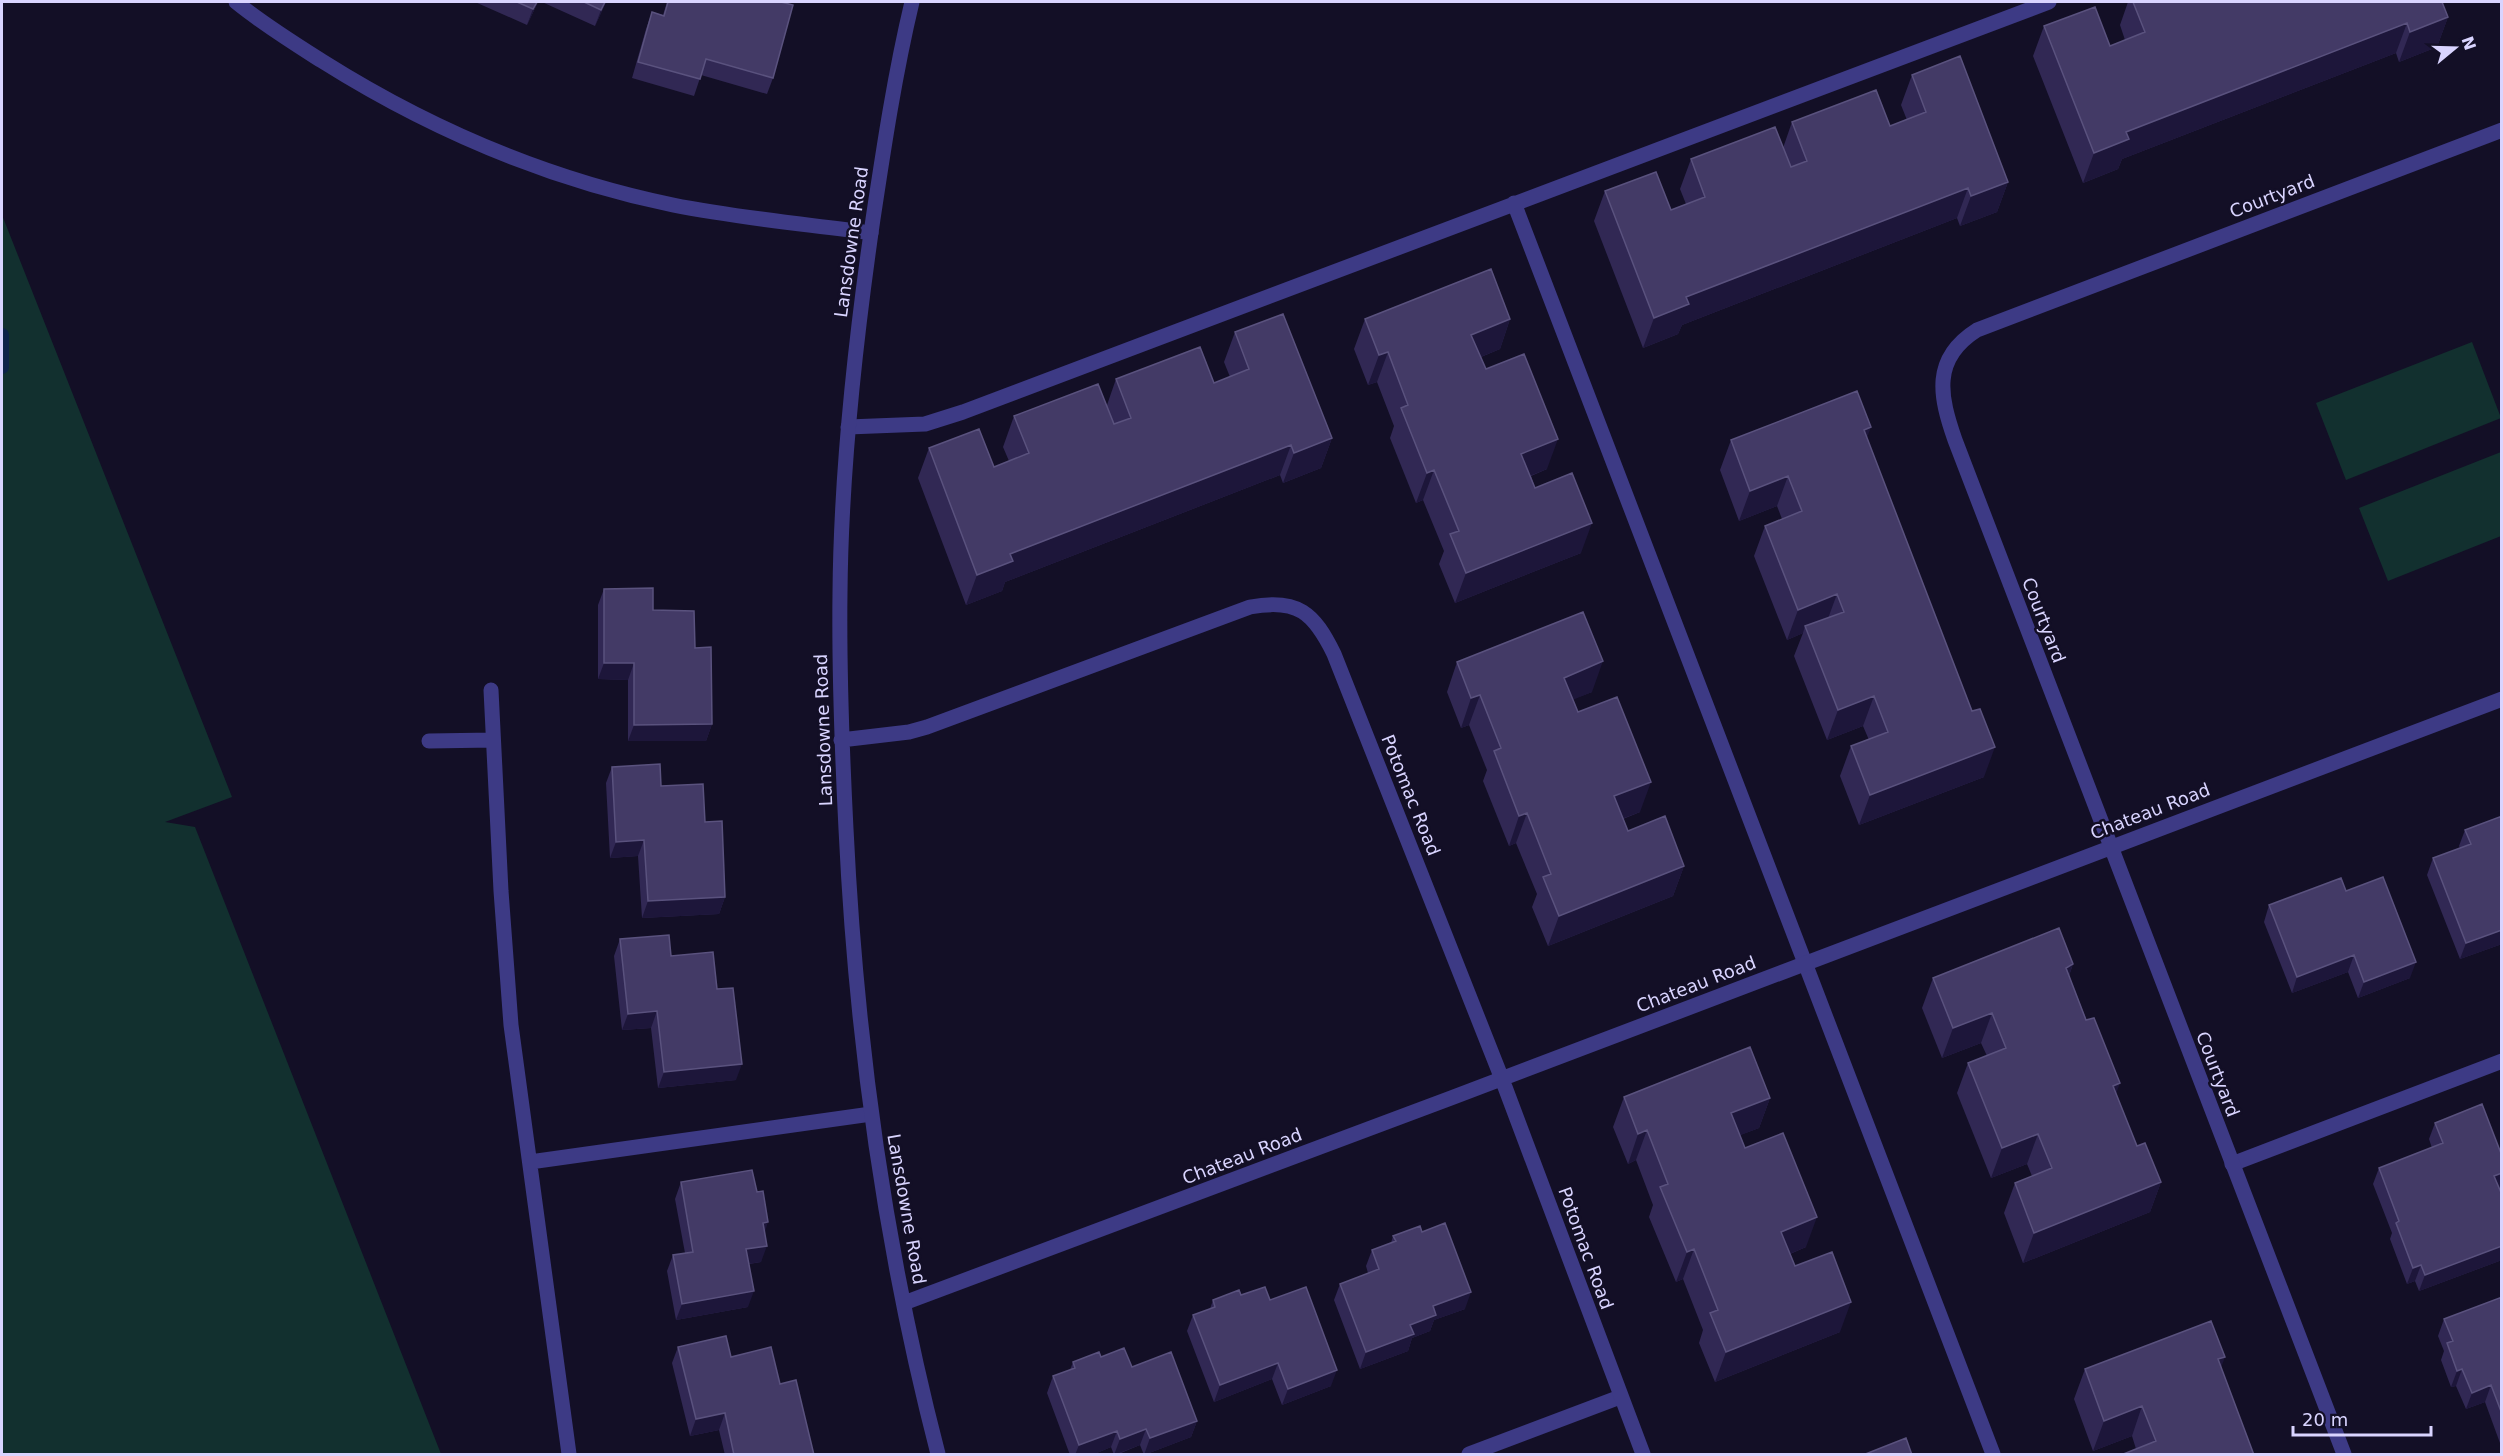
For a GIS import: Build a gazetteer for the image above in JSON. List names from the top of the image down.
{
  "streets": {
    "street": [
      "Courtyard",
      "Lansdowne Road",
      "Potomac Road",
      "Chateau Road"
    ]
  },
  "crossings": [
    ["Courtyard", "Chateau Road"],
    ["Lansdowne Road", "Potomac Road"],
    ["Lansdowne Road", "Chateau Road"],
    ["Potomac Road", "Chateau Road"]
  ],
  "scale_bar": "20 m",
  "north": "right"
}
